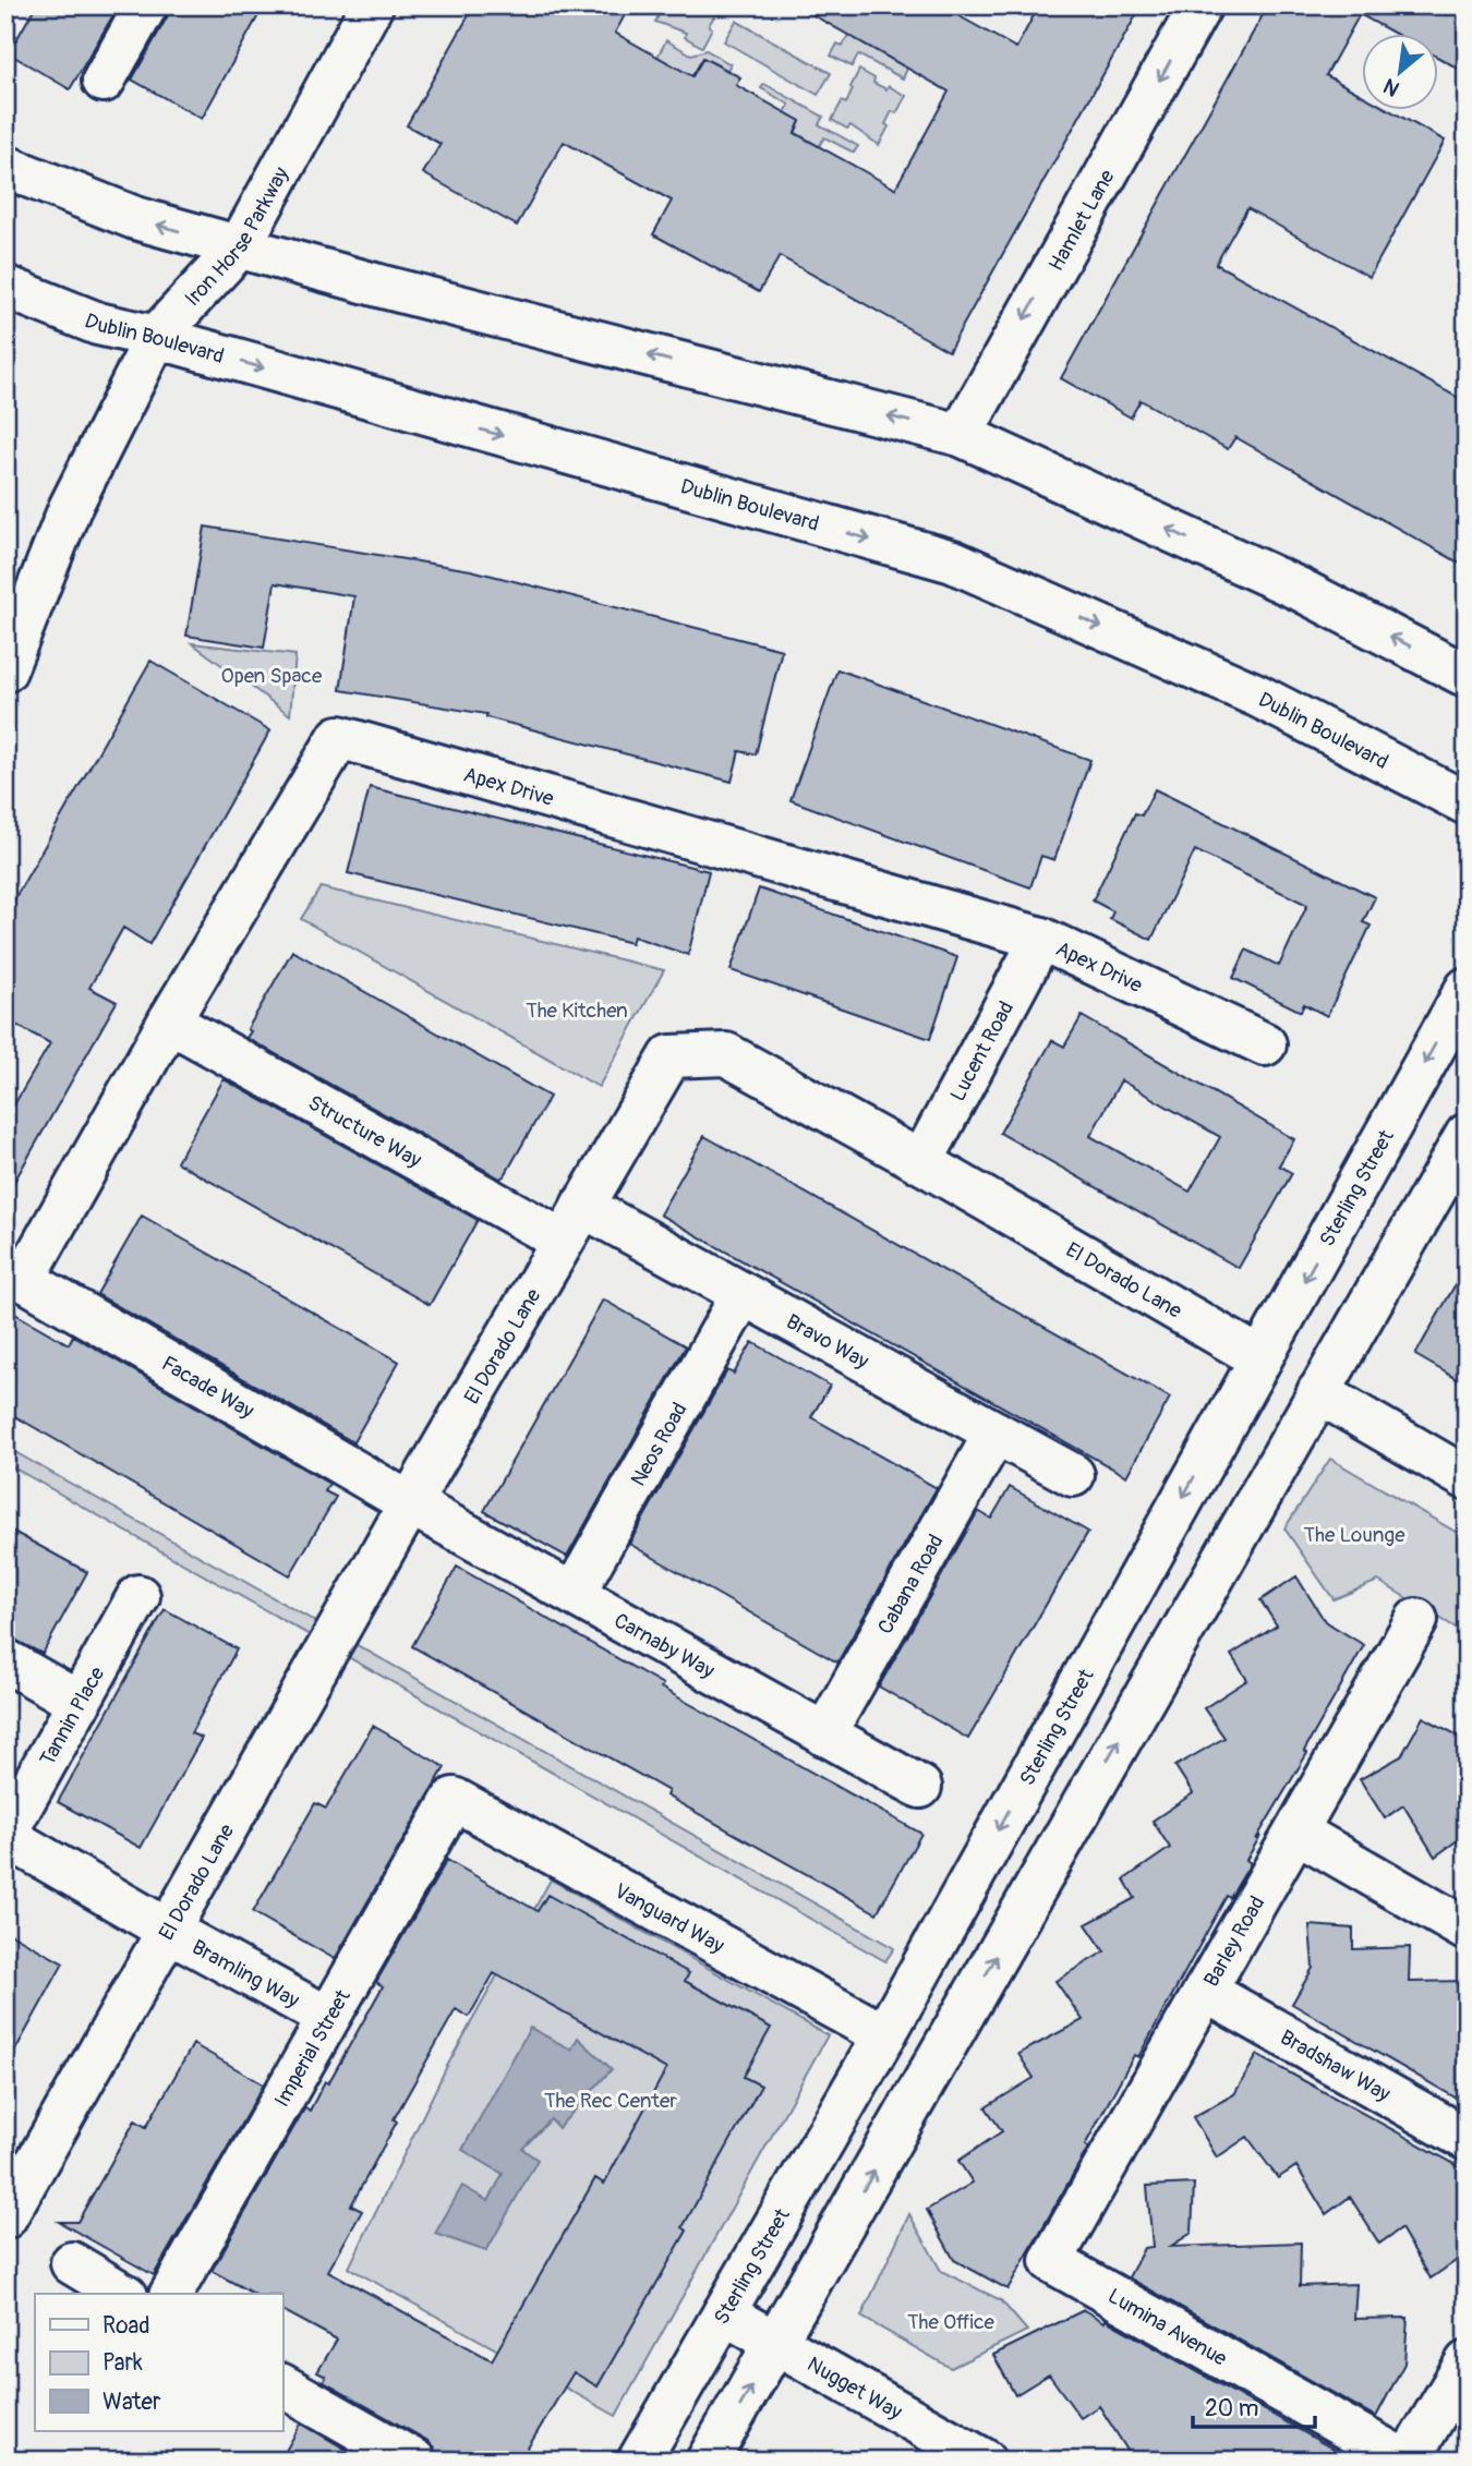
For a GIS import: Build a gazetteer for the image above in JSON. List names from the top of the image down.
{
  "streets": {
    "street": [
      "Hamlet Lane",
      "Iron Horse Parkway",
      "Dublin Boulevard",
      "Apex Drive",
      "Lucent Road",
      "Structure Way",
      "Sterling Street",
      "El Dorado Lane",
      "Bravo Way",
      "Facade Way",
      "Neos Road",
      "Cabana Road",
      "Carnaby Way",
      "Tannin Place",
      "Vanguard Way",
      "Barley Road",
      "Bramling Way",
      "Imperial Street",
      "Bradshaw Way",
      "Lumina Avenue",
      "Nugget Way"
    ]
  },
  "crossings": [
    ["Iron Horse Parkway", "Dublin Boulevard"],
    ["Apex Drive", "Lucent Road"],
    ["Apex Drive", "Structure Way"],
    ["Apex Drive", "Facade Way"],
    ["Lucent Road", "El Dorado Lane"],
    ["Structure Way", "El Dorado Lane"],
    ["Structure Way", "Bravo Way"],
    ["Sterling Street", "El Dorado Lane"],
    ["Sterling Street", "Vanguard Way"],
    ["Sterling Street", "Nugget Way"],
    ["El Dorado Lane", "Bravo Way"],
    ["El Dorado Lane", "Facade Way"],
    ["El Dorado Lane", "Carnaby Way"],
    ["El Dorado Lane", "Bramling Way"],
    ["Bravo Way", "Neos Road"],
    ["Bravo Way", "Cabana Road"],
    ["Facade Way", "Carnaby Way"],
    ["Neos Road", "Carnaby Way"],
    ["Cabana Road", "Carnaby Way"],
    ["Tannin Place", "Bramling Way"],
    ["Vanguard Way", "Imperial Street"],
    ["Barley Road", "Bradshaw Way"],
    ["Barley Road", "Lumina Avenue"],
    ["Bramling Way", "Imperial Street"]
  ],
  "one_way": ["Hamlet Lane"],
  "parks": [
    "Open Space",
    "The Kitchen",
    "The Lounge",
    "The Rec Center",
    "The Office"
  ],
  "legend": ["Road", "Park", "Water"],
  "scale_bar": "20 m",
  "north": "bottom left"
}
